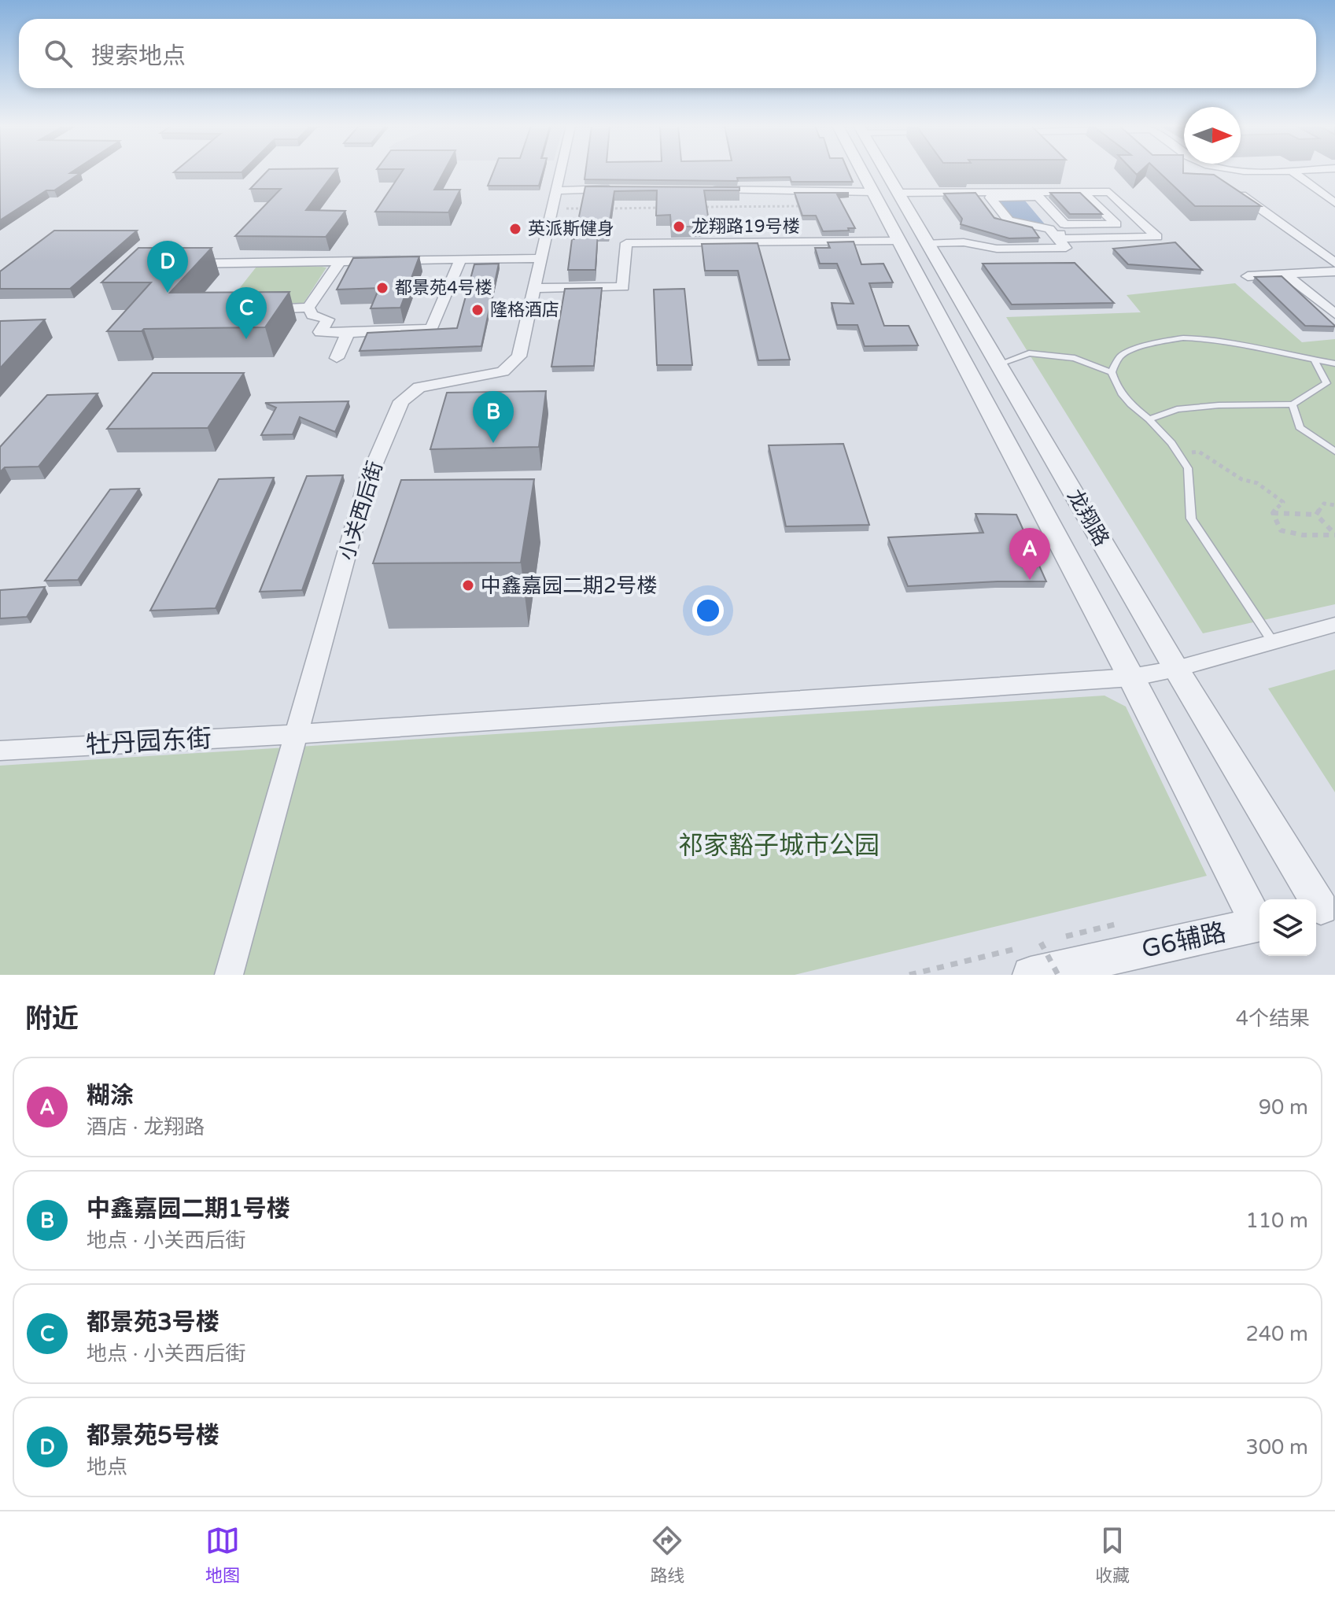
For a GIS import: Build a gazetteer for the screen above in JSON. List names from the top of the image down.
{
  "streets": {
    "street": [
      "小关西后街",
      "龙翔路",
      "牡丹园东街",
      "G6辅路"
    ]
  },
  "crossings": [
    ["小关西后街", "牡丹园东街"],
    ["龙翔路", "牡丹园东街"]
  ],
  "parks": ["祁家豁子城市公园"],
  "places": [
    "龙翔路19号楼",
    "英派斯健身",
    "都景苑4号楼",
    "隆格酒店",
    "中鑫嘉园二期2号楼"
  ],
  "north": "right",
  "page": {
    "search": "搜索地点",
    "pins": [
      "D",
      "C",
      "B",
      "A"
    ],
    "heading": ["附近", "4个结果"],
    "list": [
      {
        "mark": "A",
        "name": "糊涂",
        "note": "酒店 · 龙翔路",
        "value": "90 m"
      },
      {
        "mark": "B",
        "name": "中鑫嘉园二期1号楼",
        "note": "地点 · 小关西后街",
        "value": "110 m"
      },
      {
        "mark": "C",
        "name": "都景苑3号楼",
        "note": "地点 · 小关西后街",
        "value": "240 m"
      },
      {
        "mark": "D",
        "name": "都景苑5号楼",
        "note": "地点",
        "value": "300 m"
      }
    ],
    "nav": ["地图", "路线", "收藏"]
  }
}
